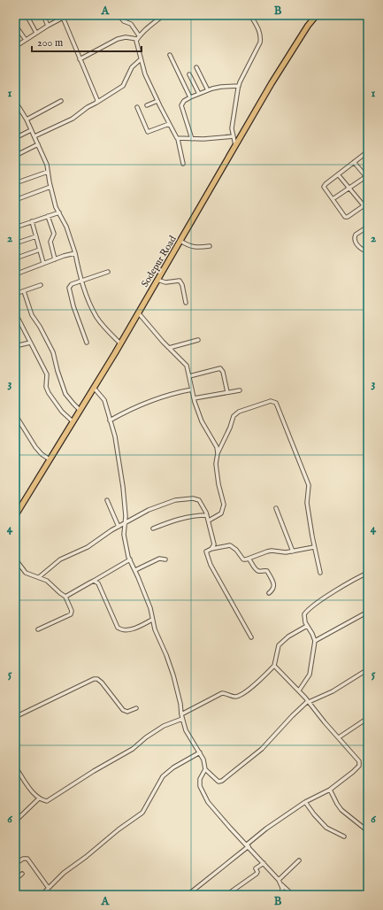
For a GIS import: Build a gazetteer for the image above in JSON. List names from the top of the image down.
{
  "streets": {
    "main road": ["Sodepur Road"]
  },
  "scale_bar": "200 m",
  "grid": {
    "columns": ["A", "B"],
    "rows": [
      "1",
      "2",
      "3",
      "4",
      "5",
      "6"
    ]
  }
}
